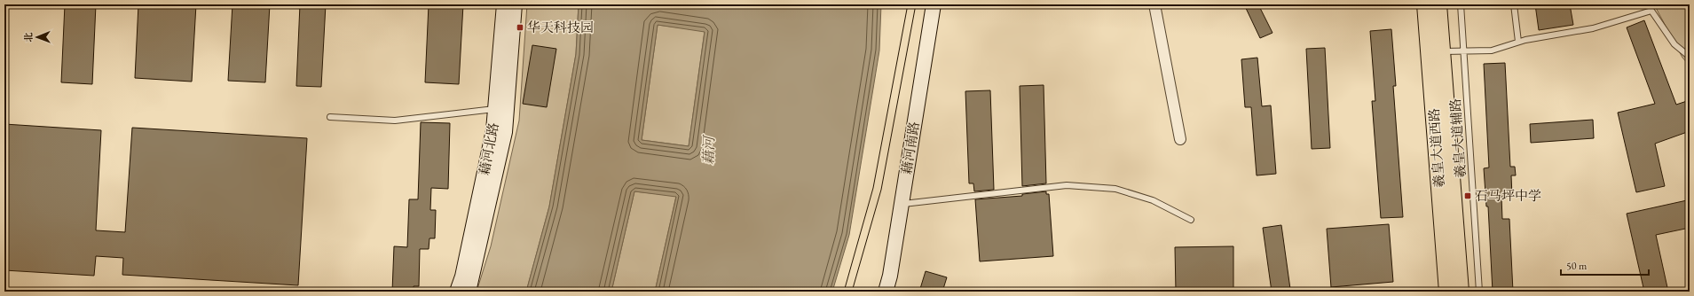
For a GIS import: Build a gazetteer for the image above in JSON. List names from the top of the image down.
{
  "streets": {
    "main road": ["藉河南路", "羲皇大道西路", "藉河北路"],
    "lane": ["羲皇大道辅路"]
  },
  "water": ["藉河"],
  "places": {
    "transit": ["华天科技园", "石马坪中学"]
  },
  "scale_bar": "50 m",
  "north": "left"
}
